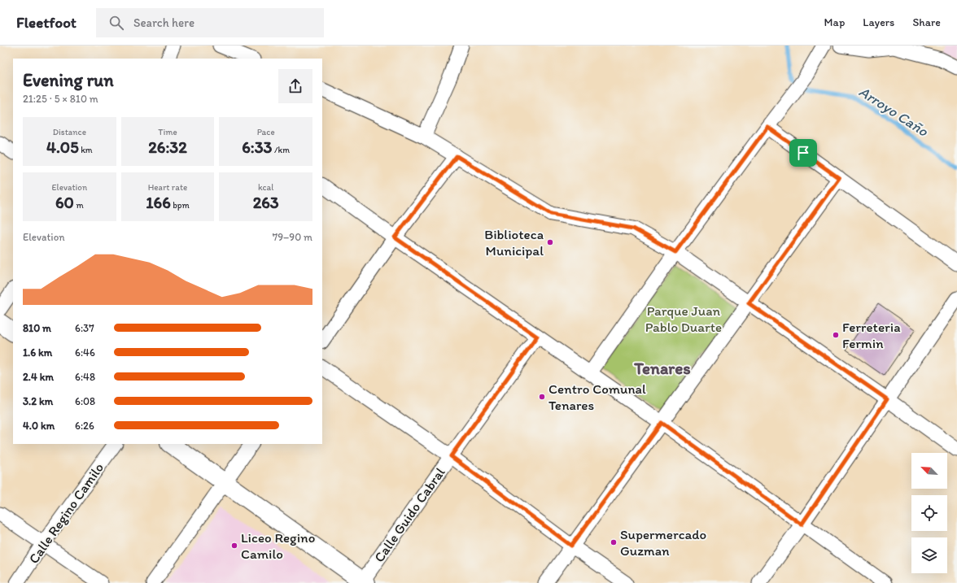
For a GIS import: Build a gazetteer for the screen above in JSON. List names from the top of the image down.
{
  "streets": {
    "street": ["Calle Regino Camilo", "Calle Guido Cabral"]
  },
  "districts": ["Tenares"],
  "water": ["Arroyo Caño"],
  "parks": ["Parque Juan Pablo Duarte"],
  "places": [
    "Biblioteca Municipal",
    "Ferreteria Fermin",
    "Centro Comunal Tenares",
    "Supermercado Guzman",
    "Liceo Regino Camilo"
  ],
  "north": "top left",
  "page": {
    "header": "Fleetfoot",
    "search": "Search here",
    "nav": ["Map", "Layers", "Share"],
    "heading": ["Evening run", "21:25 · 5 × 810 m"],
    "stats": [
      ["Distance", "4.05 km"],
      ["Time", "26:32"],
      ["Pace", "6:33 /km"],
      ["Elevation", "60 m"],
      ["Heart rate", "166 bpm"],
      ["kcal", "263"]
    ],
    "chart": ["Elevation", "79–90 m"],
    "list": [
      {
        "name": "810 m",
        "note": "6:37"
      },
      {
        "name": "1.6 km",
        "note": "6:46"
      },
      {
        "name": "2.4 km",
        "note": "6:48"
      },
      {
        "name": "3.2 km",
        "note": "6:08"
      },
      {
        "name": "4.0 km",
        "note": "6:26"
      }
    ]
  }
}
